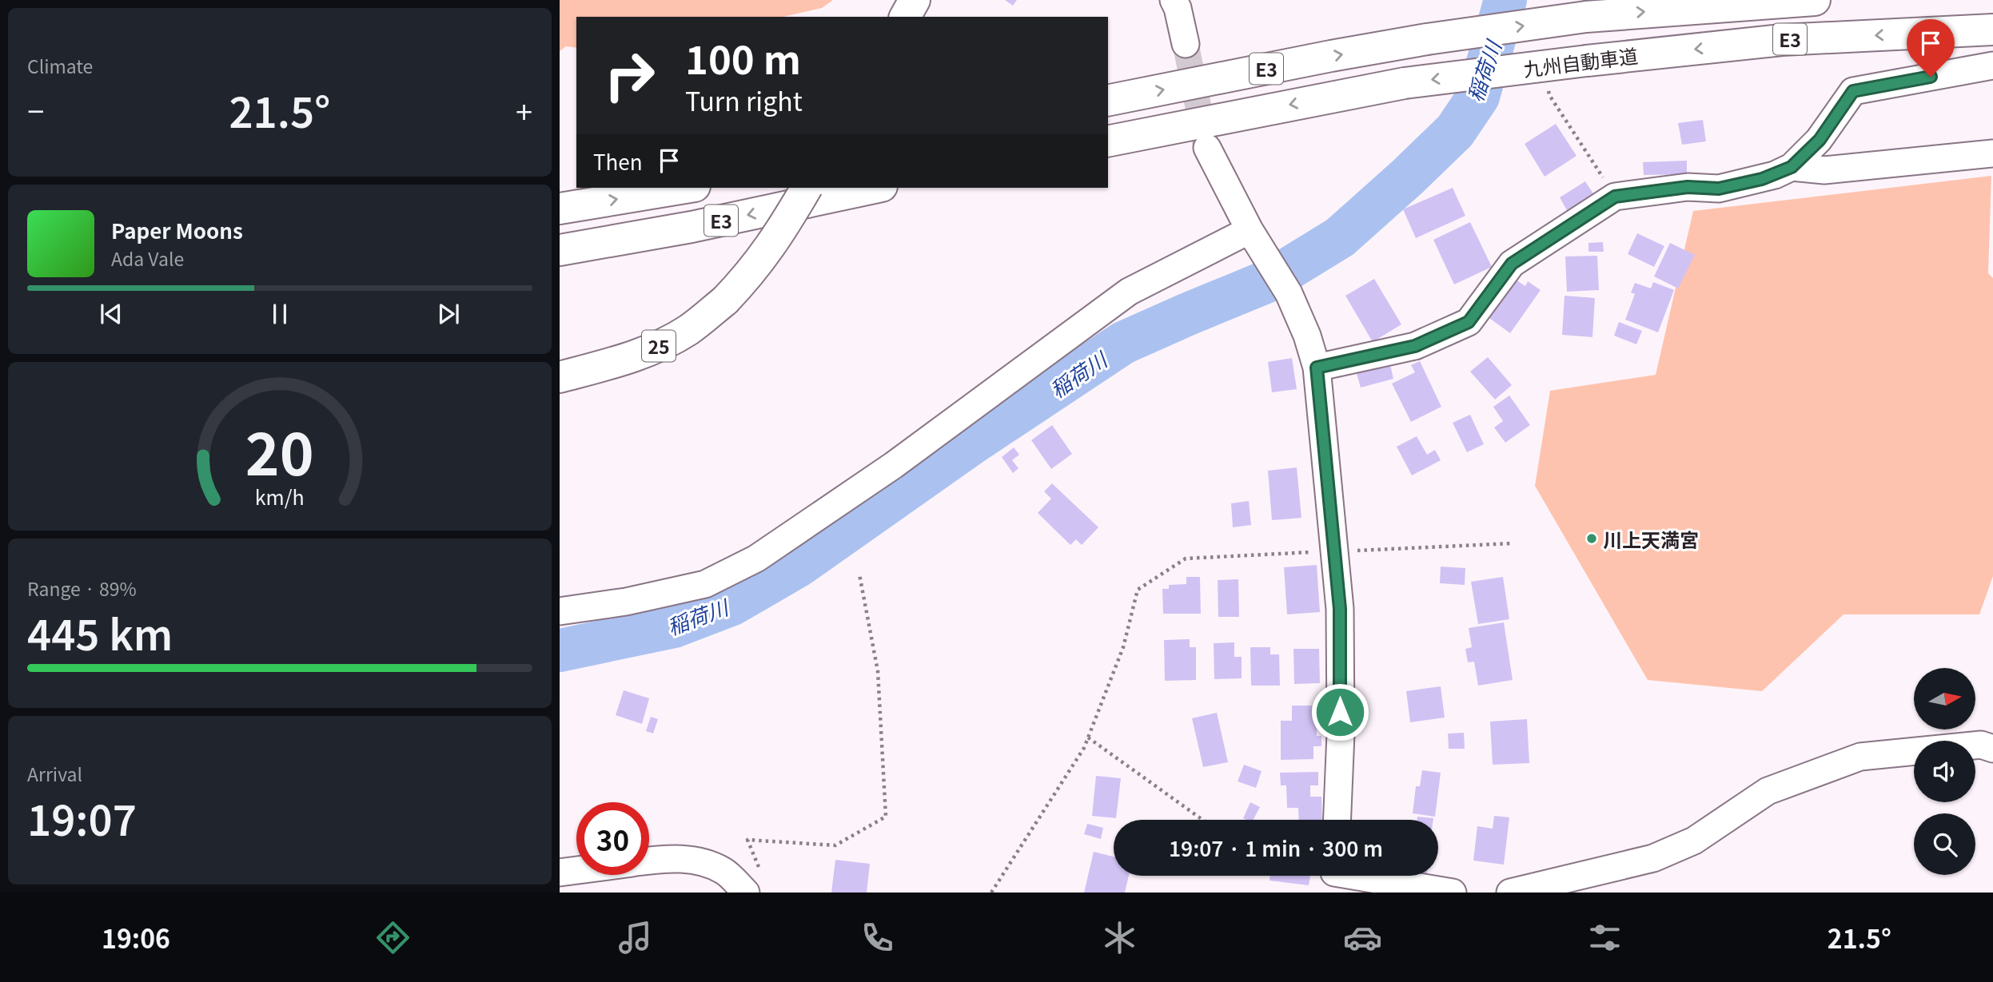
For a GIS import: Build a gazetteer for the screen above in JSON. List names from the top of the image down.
{
  "streets": {
    "main road": ["E3", "九州自動車道", "25"]
  },
  "water": ["稲荷川"],
  "places": ["川上天満宮"],
  "north": "right",
  "page": {
    "tile": [
      "Climate",
      ["Range · 89%", "445 km"],
      ["Arrival", "19:07"]
    ],
    "turn": ["100 m", "Turn right"],
    "heat": ["−", "21.5°", "+"],
    "then": "Then",
    "song": ["Paper Moons", "Ada Vale"],
    "limit": "30",
    "trip": "19:07 · 1 min · 300 m",
    "tabs": ["19:06", "21.5°"],
    "gauge": ["20", "km/h"]
  }
}
